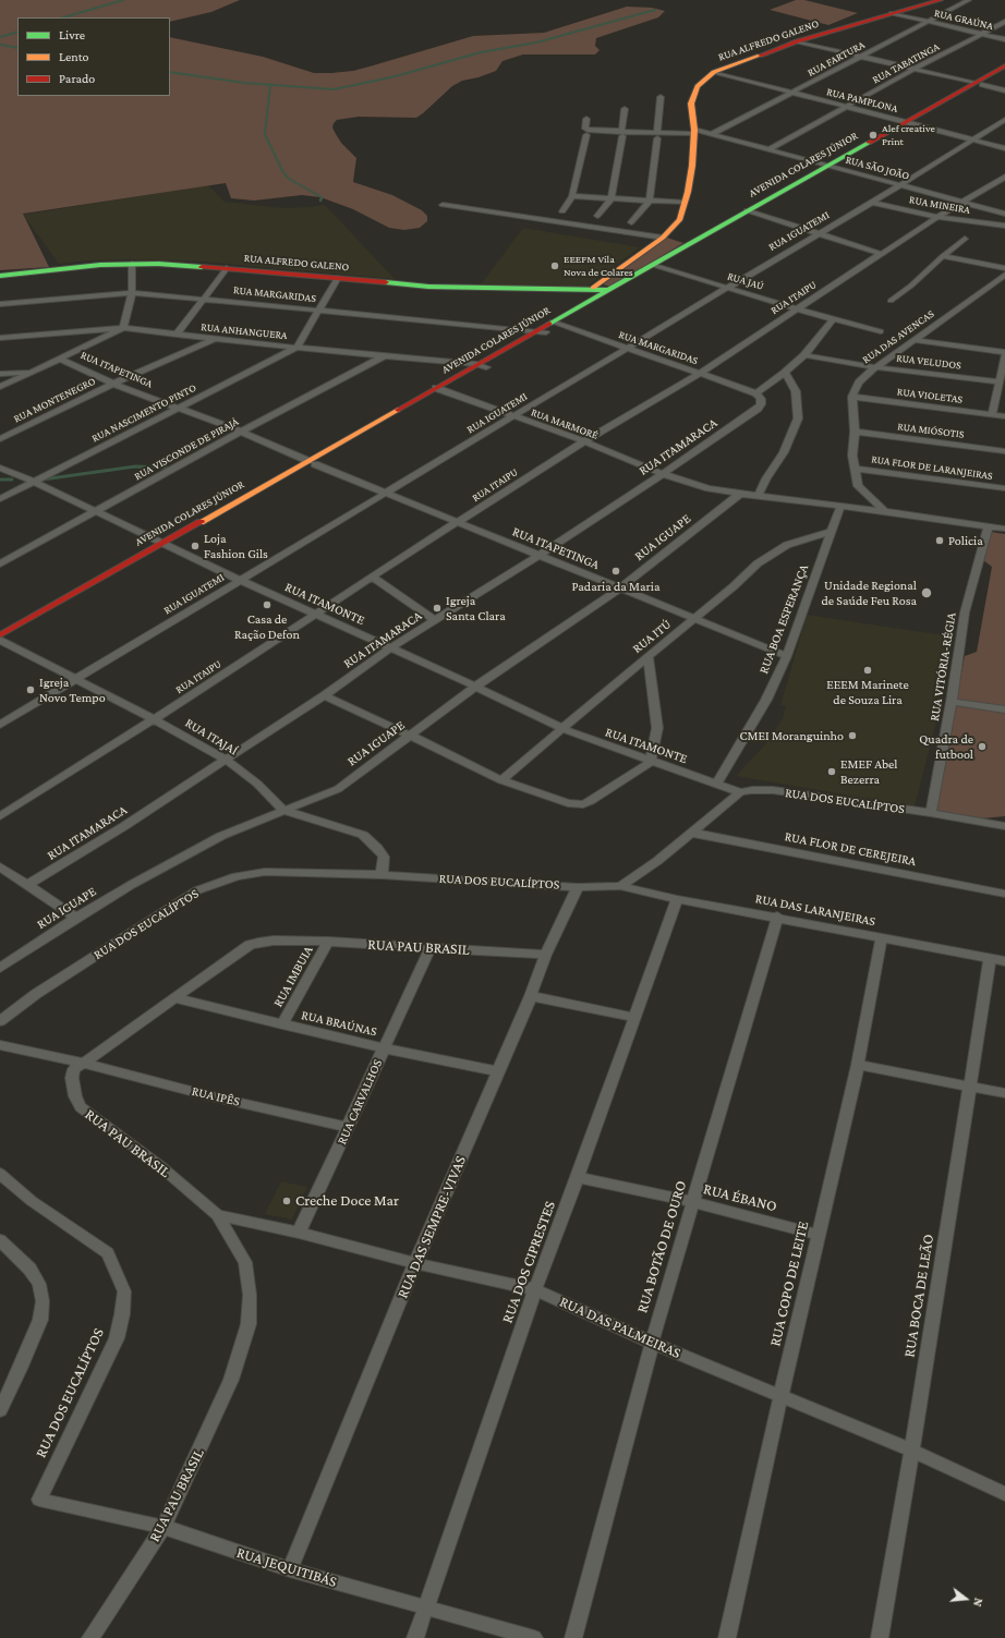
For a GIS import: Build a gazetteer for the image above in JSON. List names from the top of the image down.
{
  "streets": {
    "street": [
      "RUA GRAÚNA",
      "RUA ALFREDO GALENO",
      "RUA FARTURA",
      "RUA TABATINGA",
      "RUA PAMPLONA",
      "AVENIDA COLARES JÚNIOR",
      "RUA SÃO JOÃO",
      "RUA MINEIRA",
      "RUA IGUATEMI",
      "RUA JAÚ",
      "RUA MARGARIDAS",
      "RUA ITAIPU",
      "RUA ANHANGUERA",
      "RUA DAS AVENCAS",
      "RUA VELUDOS",
      "RUA ITAPETINGA",
      "RUA VIOLETAS",
      "RUA MONTENEGRO",
      "RUA NASCIMENTO PINTO",
      "RUA MARMORÉ",
      "RUA MIÓSOTIS",
      "RUA ITAMARACA",
      "RUA VISCONDE DE PIRAJÁ",
      "RUA FLOR DE LARANJEIRAS",
      "RUA IGUAPE",
      "RUA ITAMONTE",
      "RUA BOA ESPERANÇA",
      "RUA ITÚ",
      "RUA VITÓRIA-RÉGIA",
      "RUA ITAJAÍ",
      "RUA DOS EUCALÍPTOS",
      "RUA FLOR DE CEREJEIRA",
      "RUA DAS LARANJEIRAS",
      "RUA PAU BRASIL",
      "RUA IMBUIA",
      "RUA BRAÚNAS",
      "RUA IPÊS",
      "RUA CARVALHOS",
      "RUA ÉBANO",
      "RUA DAS SEMPRE-VIVAS",
      "RUA BOTÃO DE OURO",
      "RUA DOS CIPRESTES",
      "RUA COPO DE LEITE",
      "RUA BOCA DE LEÃO",
      "RUA DAS PALMEIRAS",
      "RUA JEQUITIBÁS"
    ]
  },
  "crossings": [
    ["RUA GRAÚNA", "RUA ALFREDO GALENO"],
    ["RUA GRAÚNA", "RUA FARTURA"],
    ["RUA GRAÚNA", "RUA TABATINGA"],
    ["RUA ALFREDO GALENO", "RUA PAMPLONA"],
    ["RUA ALFREDO GALENO", "AVENIDA COLARES JÚNIOR"],
    ["RUA ALFREDO GALENO", "RUA SÃO JOÃO"],
    ["RUA FARTURA", "RUA PAMPLONA"],
    ["RUA FARTURA", "RUA SÃO JOÃO"],
    ["RUA TABATINGA", "RUA PAMPLONA"],
    ["RUA TABATINGA", "RUA SÃO JOÃO"],
    ["RUA PAMPLONA", "AVENIDA COLARES JÚNIOR"],
    ["RUA PAMPLONA", "RUA IGUATEMI"],
    ["AVENIDA COLARES JÚNIOR", "RUA SÃO JOÃO"],
    ["AVENIDA COLARES JÚNIOR", "RUA JAÚ"],
    ["AVENIDA COLARES JÚNIOR", "RUA MARGARIDAS"],
    ["AVENIDA COLARES JÚNIOR", "RUA ANHANGUERA"],
    ["AVENIDA COLARES JÚNIOR", "RUA ITAPETINGA"],
    ["AVENIDA COLARES JÚNIOR", "RUA MARMORÉ"],
    ["AVENIDA COLARES JÚNIOR", "RUA ITAMONTE"],
    ["AVENIDA COLARES JÚNIOR", "RUA ITAJAÍ"],
    ["RUA SÃO JOÃO", "RUA IGUATEMI"],
    ["RUA SÃO JOÃO", "RUA ITAIPU"],
    ["RUA MINEIRA", "RUA IGUATEMI"],
    ["RUA MINEIRA", "RUA ITAIPU"],
    ["RUA IGUATEMI", "RUA JAÚ"],
    ["RUA IGUATEMI", "RUA MARGARIDAS"],
    ["RUA IGUATEMI", "RUA ITAPETINGA"],
    ["RUA IGUATEMI", "RUA MARMORÉ"],
    ["RUA IGUATEMI", "RUA ITAMONTE"],
    ["RUA IGUATEMI", "RUA ITAJAÍ"],
    ["RUA JAÚ", "RUA ITAIPU"],
    ["RUA MARGARIDAS", "RUA ITAIPU"],
    ["RUA MARGARIDAS", "RUA ITAMARACA"],
    ["RUA ITAIPU", "RUA ITAPETINGA"],
    ["RUA ITAIPU", "RUA MARMORÉ"],
    ["RUA ITAIPU", "RUA ITAMONTE"],
    ["RUA ITAIPU", "RUA ITAJAÍ"],
    ["RUA ANHANGUERA", "RUA MONTENEGRO"],
    ["RUA ANHANGUERA", "RUA NASCIMENTO PINTO"],
    ["RUA ANHANGUERA", "RUA VISCONDE DE PIRAJÁ"],
    ["RUA DAS AVENCAS", "RUA VELUDOS"],
    ["RUA DAS AVENCAS", "RUA VIOLETAS"],
    ["RUA ITAPETINGA", "RUA MONTENEGRO"],
    ["RUA ITAPETINGA", "RUA NASCIMENTO PINTO"],
    ["RUA ITAPETINGA", "RUA ITAMARACA"],
    ["RUA ITAPETINGA", "RUA VISCONDE DE PIRAJÁ"],
    ["RUA ITAPETINGA", "RUA IGUAPE"],
    ["RUA ITAPETINGA", "RUA BOA ESPERANÇA"],
    ["RUA ITAPETINGA", "RUA ITÚ"],
    ["RUA NASCIMENTO PINTO", "RUA ITAMONTE"],
    ["RUA MARMORÉ", "RUA ITAMARACA"],
    ["RUA MARMORÉ", "RUA IGUAPE"],
    ["RUA ITAMARACA", "RUA ITAMONTE"],
    ["RUA ITAMARACA", "RUA ITAJAÍ"],
    ["RUA VISCONDE DE PIRAJÁ", "RUA ITAMONTE"],
    ["RUA IGUAPE", "RUA ITAMONTE"],
    ["RUA IGUAPE", "RUA ITAJAÍ"],
    ["RUA ITAMONTE", "RUA BOA ESPERANÇA"],
    ["RUA ITAMONTE", "RUA ITÚ"],
    ["RUA ITAMONTE", "RUA DOS EUCALÍPTOS"],
    ["RUA BOA ESPERANÇA", "RUA ITÚ"],
    ["RUA VITÓRIA-RÉGIA", "RUA DOS EUCALÍPTOS"],
    ["RUA ITAJAÍ", "RUA DOS EUCALÍPTOS"],
    ["RUA DOS EUCALÍPTOS", "RUA DAS LARANJEIRAS"],
    ["RUA DOS EUCALÍPTOS", "RUA DAS SEMPRE-VIVAS"],
    ["RUA DOS EUCALÍPTOS", "RUA JEQUITIBÁS"],
    ["RUA DAS LARANJEIRAS", "RUA BOTÃO DE OURO"],
    ["RUA DAS LARANJEIRAS", "RUA DOS CIPRESTES"],
    ["RUA DAS LARANJEIRAS", "RUA COPO DE LEITE"],
    ["RUA DAS LARANJEIRAS", "RUA BOCA DE LEÃO"],
    ["RUA PAU BRASIL", "RUA IMBUIA"],
    ["RUA PAU BRASIL", "RUA BRAÚNAS"],
    ["RUA PAU BRASIL", "RUA IPÊS"],
    ["RUA PAU BRASIL", "RUA CARVALHOS"],
    ["RUA PAU BRASIL", "RUA DAS SEMPRE-VIVAS"],
    ["RUA PAU BRASIL", "RUA DAS PALMEIRAS"],
    ["RUA PAU BRASIL", "RUA JEQUITIBÁS"],
    ["RUA IMBUIA", "RUA BRAÚNAS"],
    ["RUA BRAÚNAS", "RUA CARVALHOS"],
    ["RUA BRAÚNAS", "RUA DAS SEMPRE-VIVAS"],
    ["RUA IPÊS", "RUA CARVALHOS"],
    ["RUA CARVALHOS", "RUA DAS PALMEIRAS"],
    ["RUA ÉBANO", "RUA BOTÃO DE OURO"],
    ["RUA ÉBANO", "RUA DOS CIPRESTES"],
    ["RUA ÉBANO", "RUA COPO DE LEITE"],
    ["RUA DAS SEMPRE-VIVAS", "RUA DAS PALMEIRAS"],
    ["RUA DAS SEMPRE-VIVAS", "RUA JEQUITIBÁS"],
    ["RUA BOTÃO DE OURO", "RUA DAS PALMEIRAS"],
    ["RUA DOS CIPRESTES", "RUA DAS PALMEIRAS"],
    ["RUA DOS CIPRESTES", "RUA JEQUITIBÁS"],
    ["RUA COPO DE LEITE", "RUA DAS PALMEIRAS"],
    ["RUA BOCA DE LEÃO", "RUA DAS PALMEIRAS"]
  ],
  "places": [
    "Alef creative Print",
    "EEEFM Vila Nova de Colares",
    "Policia",
    "Loja Fashion Gils",
    "Padaria da Maria",
    "Unidade Regional de Saúde Feu Rosa",
    "Casa de Ração Defon",
    "Igreja Santa Clara",
    "EEEM Marinete de Souza Lira",
    "Igreja Novo Tempo",
    "CMEI Moranguinho",
    "Quadra de futbool",
    "EMEF Abel Bezerra",
    "Creche Doce Mar"
  ],
  "legend": ["Livre", "Lento", "Parado"],
  "north": "right"
}
